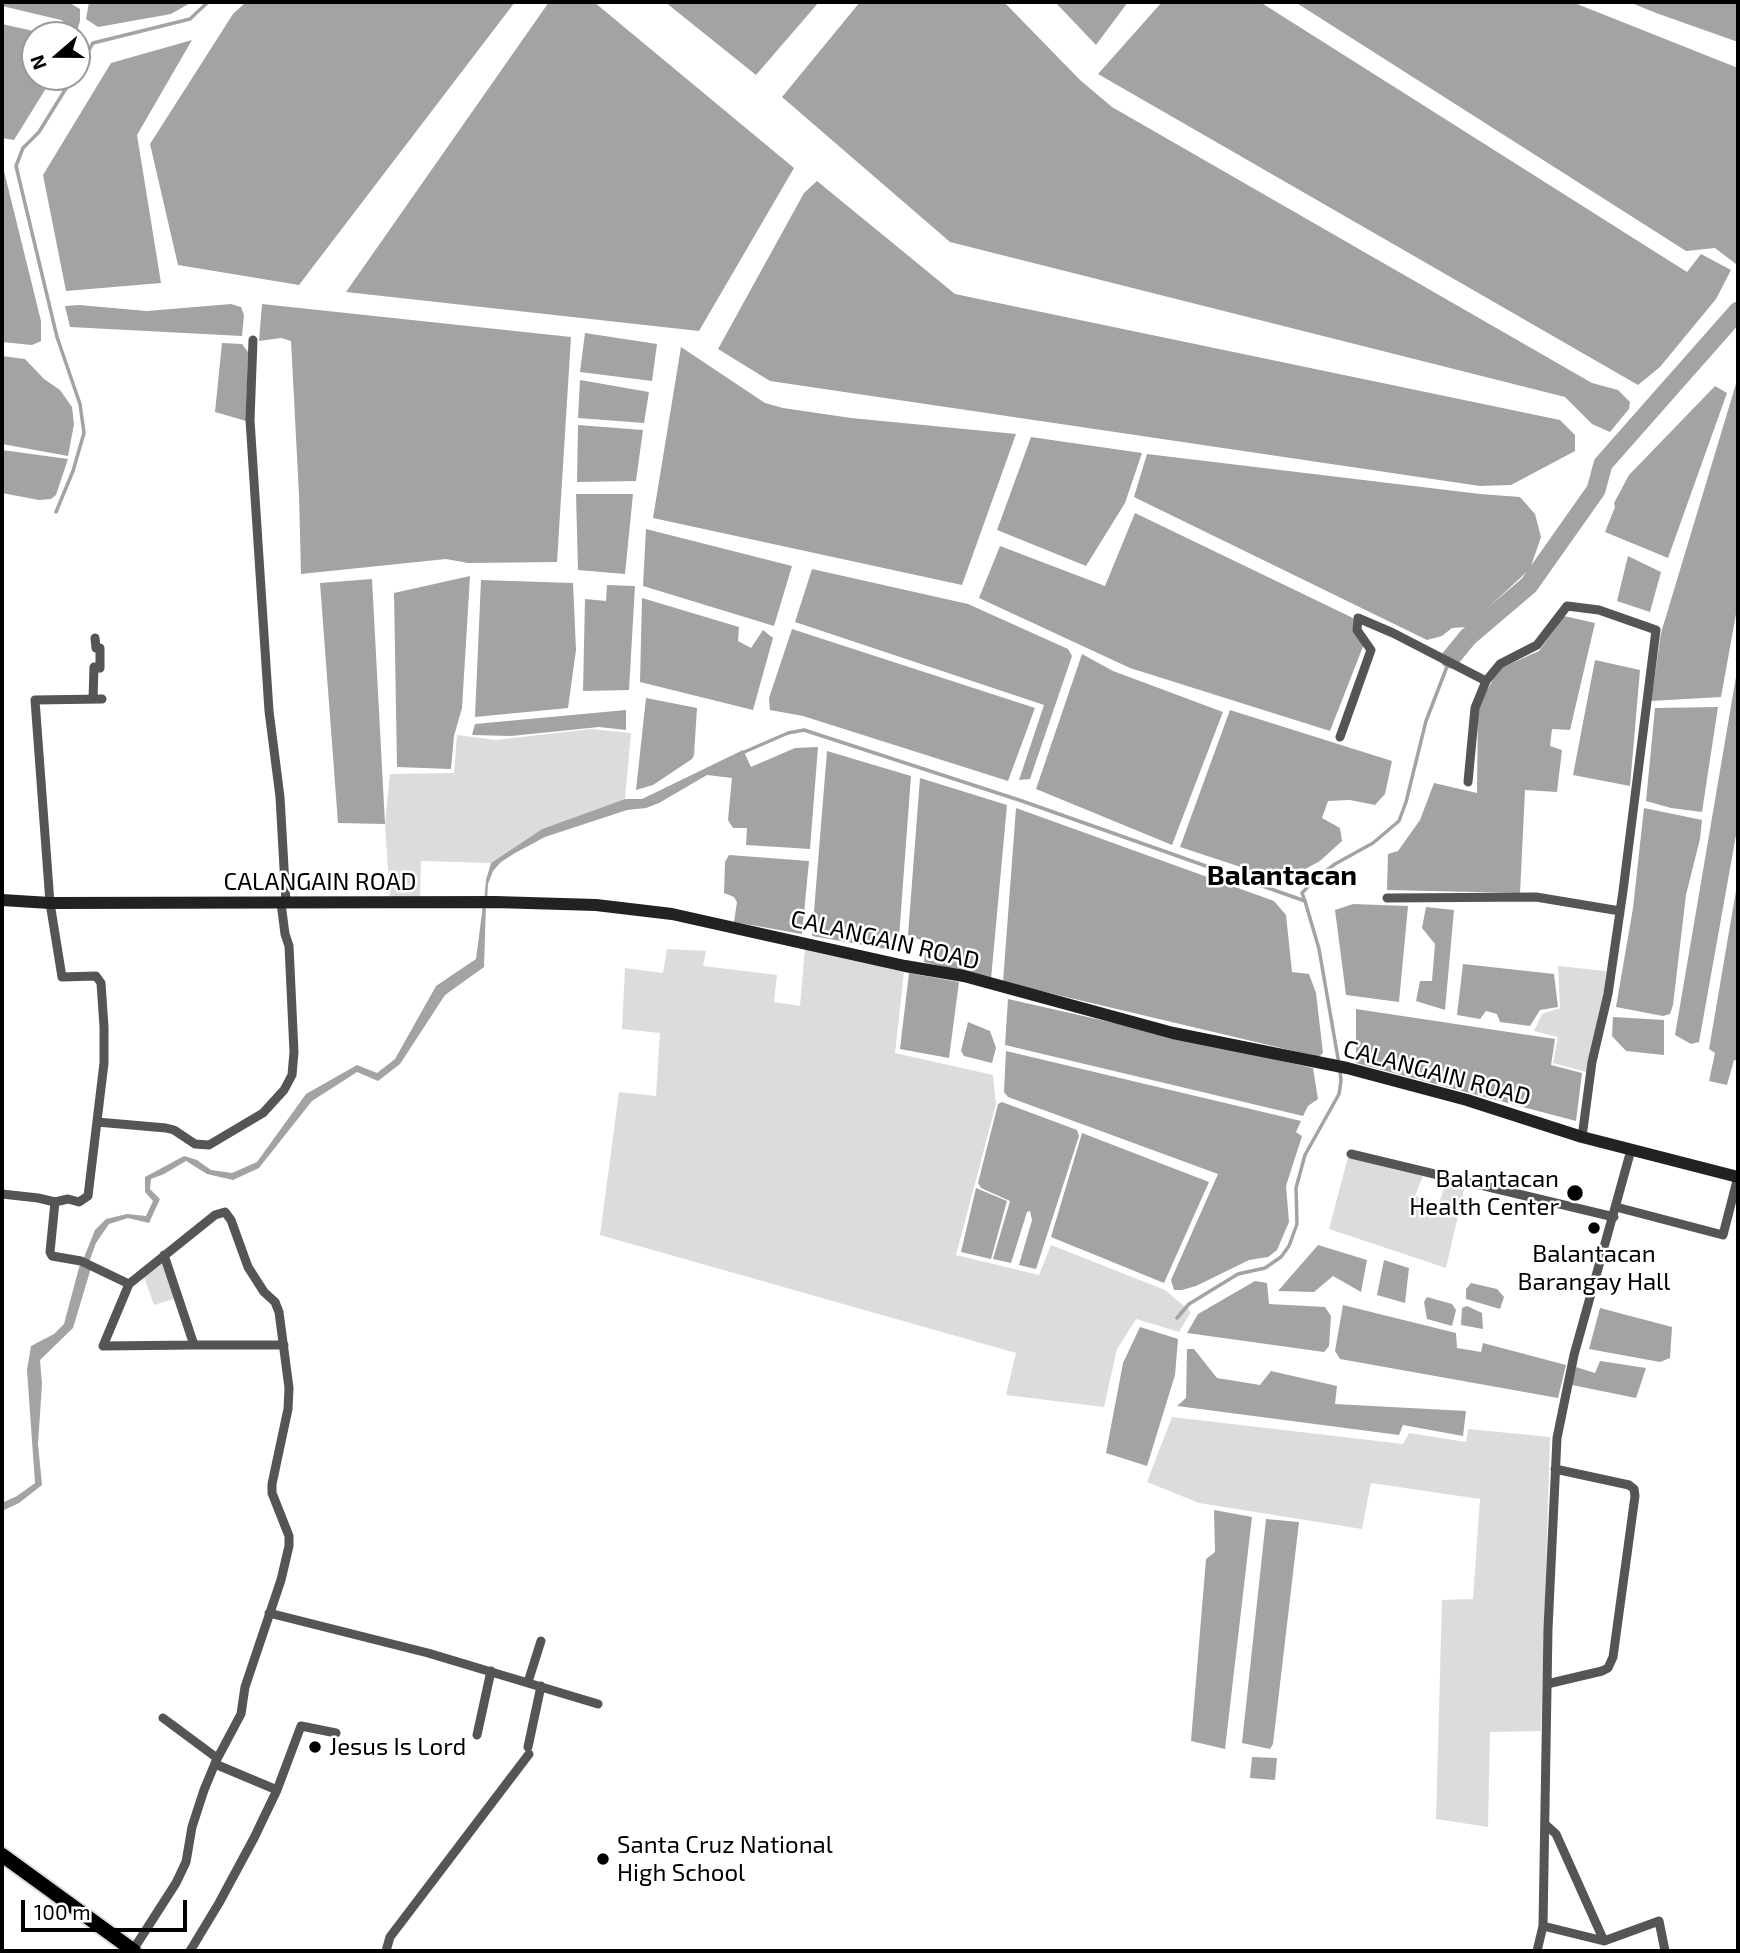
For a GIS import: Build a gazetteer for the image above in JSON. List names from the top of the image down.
{
  "streets": {
    "street": ["CALANGAIN ROAD"]
  },
  "districts": ["Balantacan"],
  "places": [
    "Balantacan Health Center",
    "Balantacan Barangay Hall",
    "Jesus Is Lord",
    "Santa Cruz National High School"
  ],
  "scale_bar": "100 m",
  "north": "left"
}
